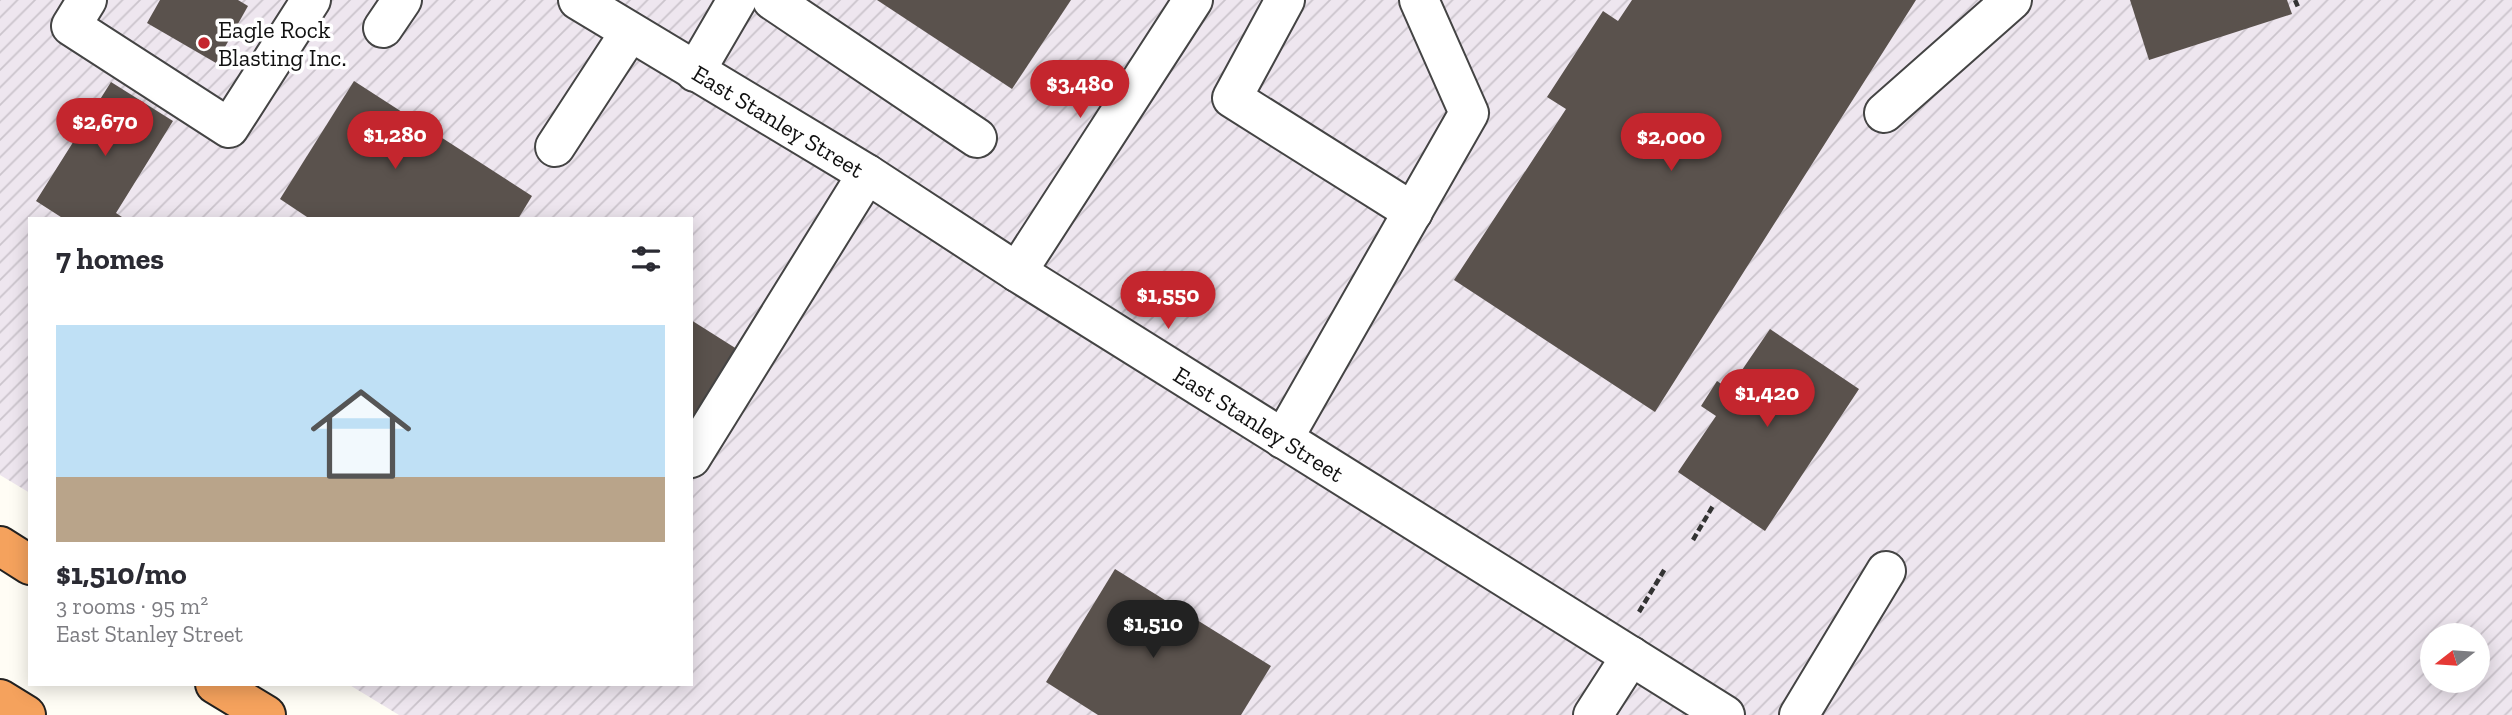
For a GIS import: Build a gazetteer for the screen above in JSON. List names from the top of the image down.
{
  "streets": {
    "street": ["East Stanley Street"]
  },
  "places": ["Eagle Rock Blasting Inc."],
  "north": "left",
  "page": {
    "price": [
      "$3,480",
      "$2,670",
      "$1,280",
      "$2,000",
      "$1,550",
      "$1,420",
      "$1,510"
    ],
    "heading": "7 homes",
    "list": [
      {
        "name": "$1,510/mo",
        "note": "3 rooms · 95 m² · East Stanley Street"
      }
    ]
  }
}
